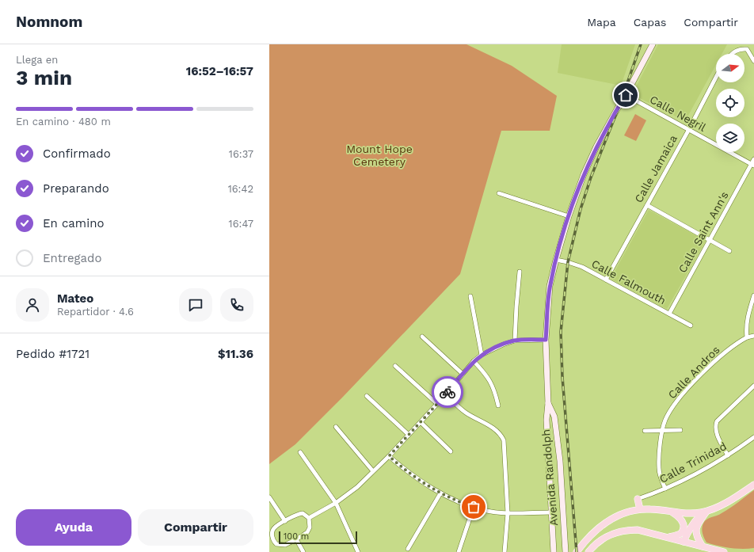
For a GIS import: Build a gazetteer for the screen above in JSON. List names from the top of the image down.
{
  "streets": {
    "main road": ["Avenida Randolph"],
    "street": [
      "Calle Negril",
      "Calle Jamaica",
      "Calle Saint Ann's",
      "Calle Falmouth",
      "Calle Andros",
      "Calle Trinidad"
    ]
  },
  "crossings": [
    ["Calle Negril", "Calle Jamaica"],
    ["Calle Negril", "Calle Saint Ann's"],
    ["Calle Negril", "Avenida Randolph"],
    ["Calle Jamaica", "Calle Falmouth"],
    ["Calle Saint Ann's", "Calle Falmouth"],
    ["Calle Falmouth", "Avenida Randolph"],
    ["Calle Andros", "Calle Trinidad"]
  ],
  "parks": ["Mount Hope Cemetery"],
  "scale_bar": "100 m",
  "north": "right",
  "page": {
    "header": "Nomnom",
    "nav": ["Mapa", "Capas", "Compartir"],
    "heading": ["3 min", "Llega en", "16:52–16:57"],
    "panel": [
      "Mateo",
      "Repartidor · 4.6",
      "Pedido #1721",
      "$11.36"
    ],
    "bar": "En camino · 480 m",
    "list": [
      ["Confirmado", "16:37"],
      ["Preparando", "16:42"],
      ["En camino", "16:47"],
      "Entregado"
    ],
    "buttons": ["Ayuda", "Compartir"],
    "scale": "100 m"
  }
}
